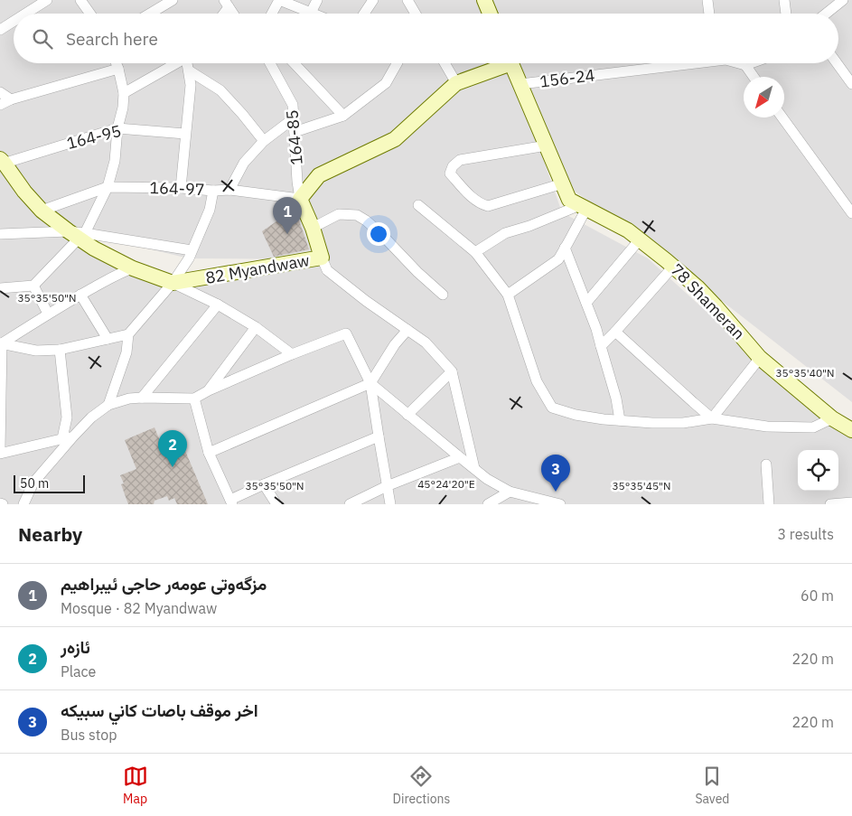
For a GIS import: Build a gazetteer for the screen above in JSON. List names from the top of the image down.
{
  "streets": {
    "street": [
      "156-24",
      "164-95",
      "164-85",
      "164-97",
      "82 Myandwaw",
      "78 Shameran"
    ]
  },
  "crossings": [
    ["156-24", "78 Shameran"],
    ["164-85", "164-97"],
    ["164-85", "82 Myandwaw"],
    ["164-97", "82 Myandwaw"]
  ],
  "scale_bar": "50 m",
  "north": "bottom left",
  "page": {
    "search": "Search here",
    "pins": ["1", "2", "3"],
    "scale": "50 m",
    "heading": ["Nearby", "3 results"],
    "list": [
      {
        "mark": "1",
        "name": "مزگەوتی عومەر حاجی ئیبراهیم",
        "note": "Mosque · 82 Myandwaw",
        "value": "60 m"
      },
      {
        "mark": "2",
        "name": "ئازەر",
        "note": "Place",
        "value": "220 m"
      },
      {
        "mark": "3",
        "name": "اخر موقف باصات كاني سبيكه",
        "note": "Bus stop",
        "value": "220 m"
      }
    ],
    "nav": ["Map", "Directions", "Saved"]
  },
  "coordinates": [
    "35°35'50\"N",
    "35°35'40\"N",
    "45°24'20\"E",
    "35°35'45\"N"
  ]
}
